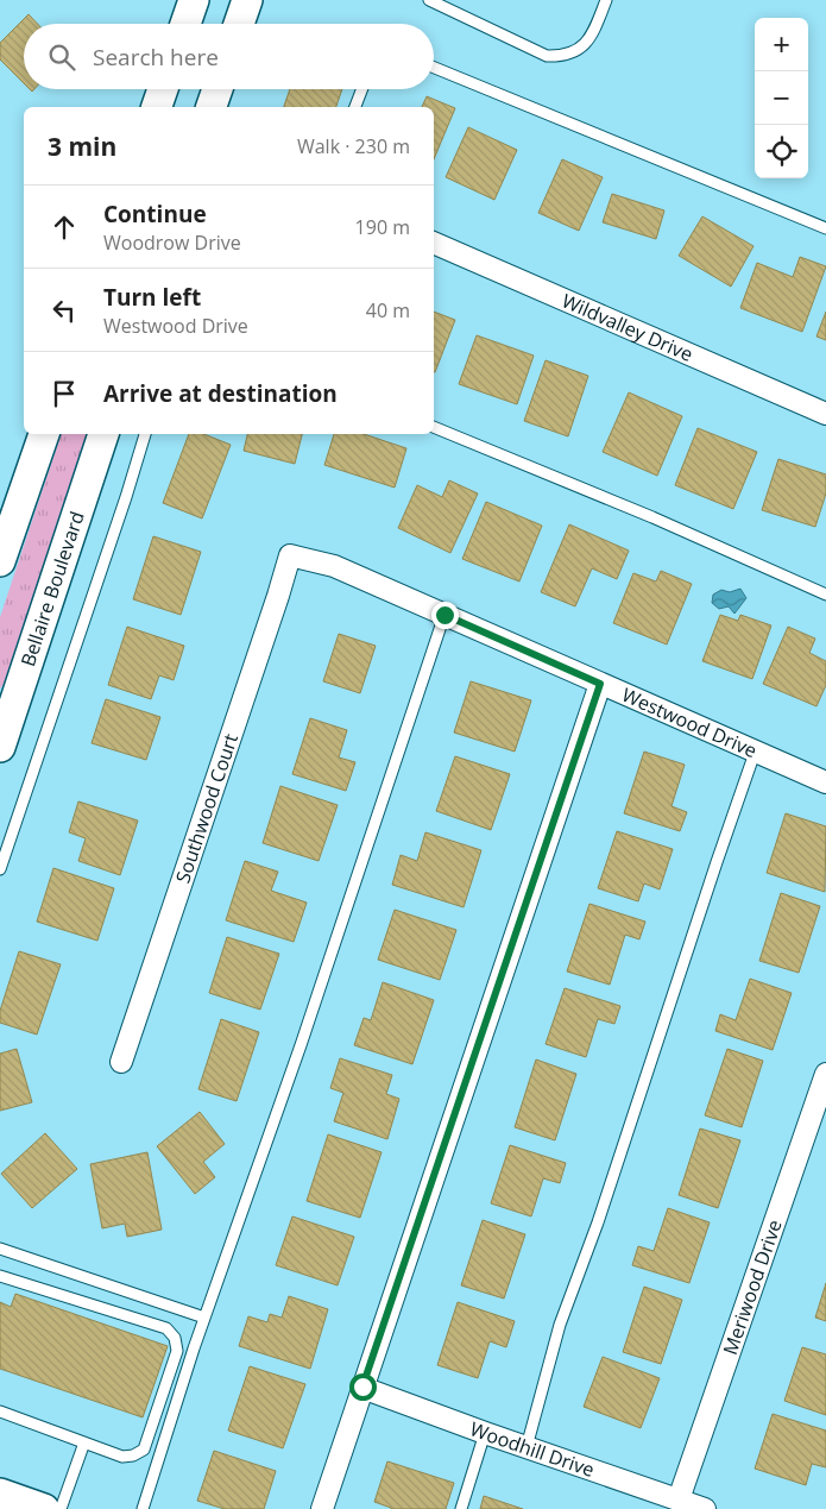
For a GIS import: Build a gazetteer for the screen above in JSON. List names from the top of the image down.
{
  "streets": {
    "main road": ["Bellaire Boulevard"],
    "street": [
      "Wildvalley Drive",
      "Westwood Drive",
      "Southwood Court",
      "Meriwood Drive",
      "Woodhill Drive"
    ]
  },
  "crossings": [
    ["Westwood Drive", "Southwood Court"],
    ["Meriwood Drive", "Woodhill Drive"]
  ],
  "page": {
    "map_buttons": ["+", "−"],
    "search": "Search here",
    "heading": ["3 min", "Walk · 230 m"],
    "list": [
      ["Continue", "Woodrow Drive", "190 m"],
      ["Turn left", "Westwood Drive", "40 m"],
      "Arrive at destination"
    ]
  }
}
